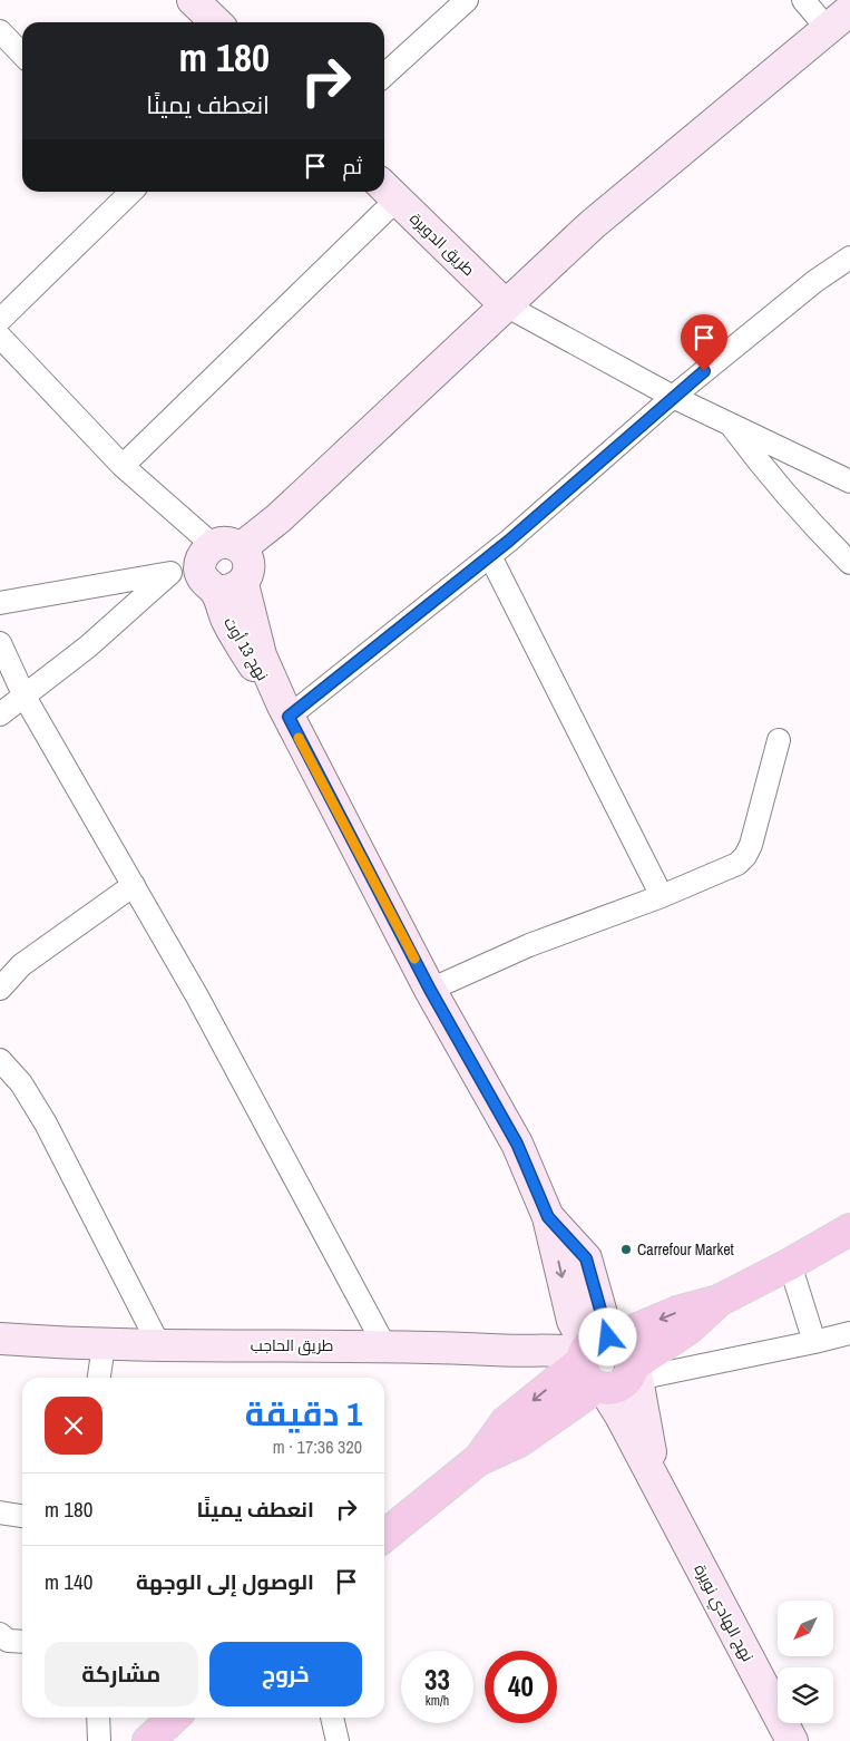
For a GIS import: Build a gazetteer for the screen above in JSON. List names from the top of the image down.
{
  "streets": {
    "street": [
      "طريق الدويرة",
      "نهج 13 أوت",
      "طريق الحاجب",
      "نهج الهادي نويرة"
    ]
  },
  "crossings": [
    ["نهج 13 أوت", "طريق الحاجب"],
    ["نهج 13 أوت", "نهج الهادي نويرة"],
    ["طريق الحاجب", "نهج الهادي نويرة"]
  ],
  "places": ["Carrefour Market"],
  "north": "bottom left",
  "page": {
    "turn": ["180 m", "انعطف يمينًا"],
    "then": "ثم",
    "heading": ["1 دقيقة", "320 m · 17:36"],
    "list": [
      {
        "name": "انعطف يمينًا",
        "value": "180 m"
      },
      {
        "name": "الوصول إلى الوجهة",
        "value": "140 m"
      }
    ],
    "buttons": ["خروج", "مشاركة"],
    "speed": "33 km/h",
    "limit": "40"
  }
}
